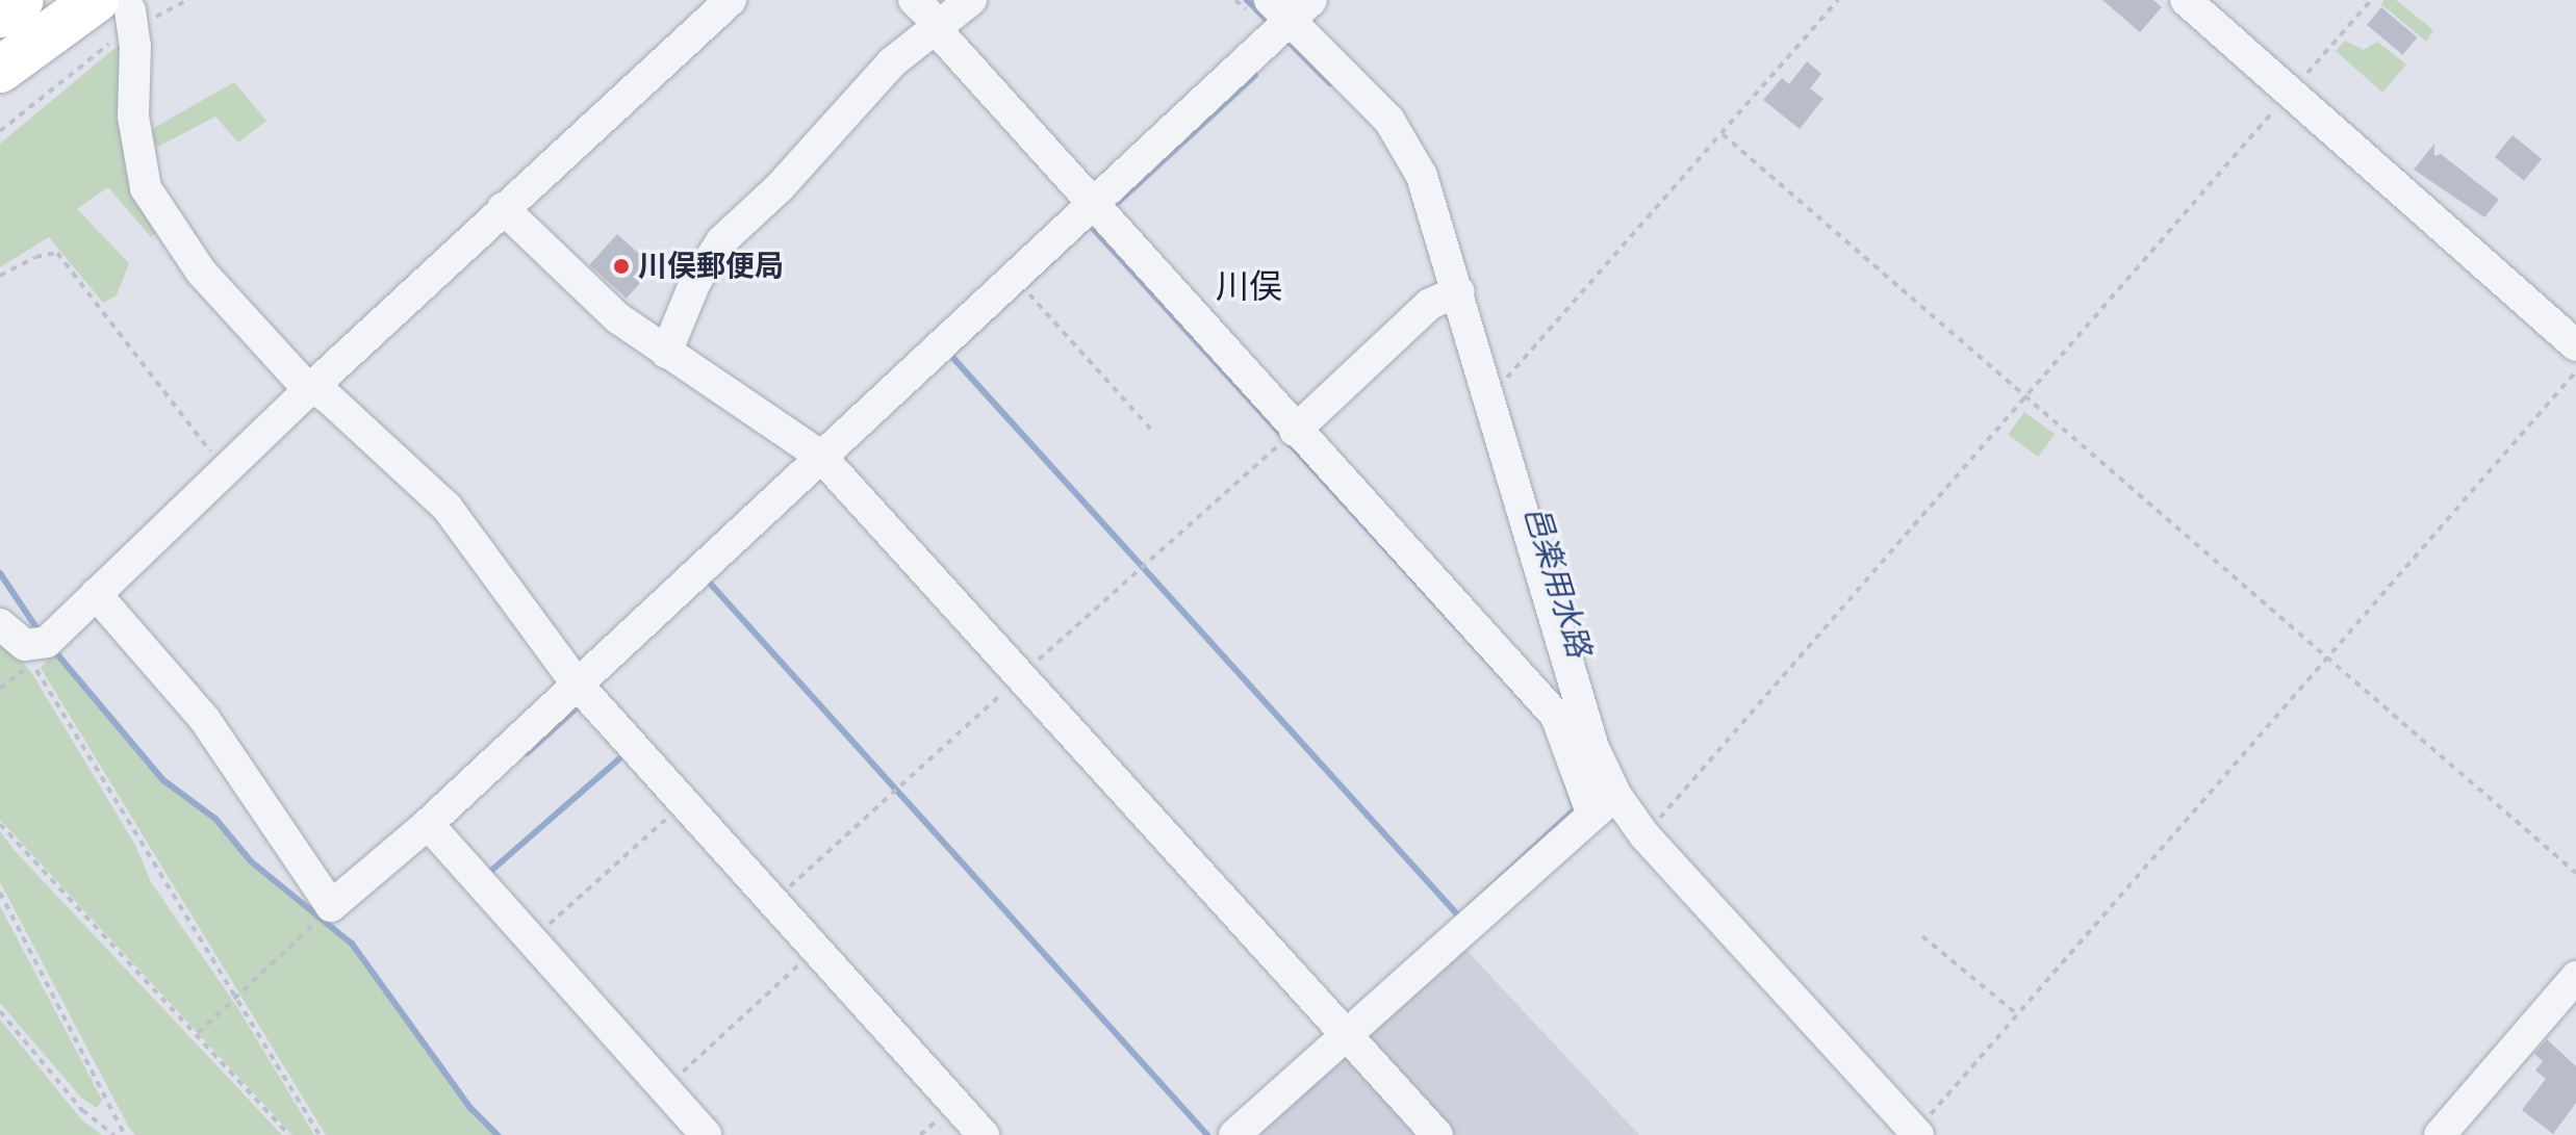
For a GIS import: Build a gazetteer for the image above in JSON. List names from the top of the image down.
{
  "districts": ["川俣"],
  "water": ["邑楽用水路"],
  "places": ["川俣郵便局"]
}
